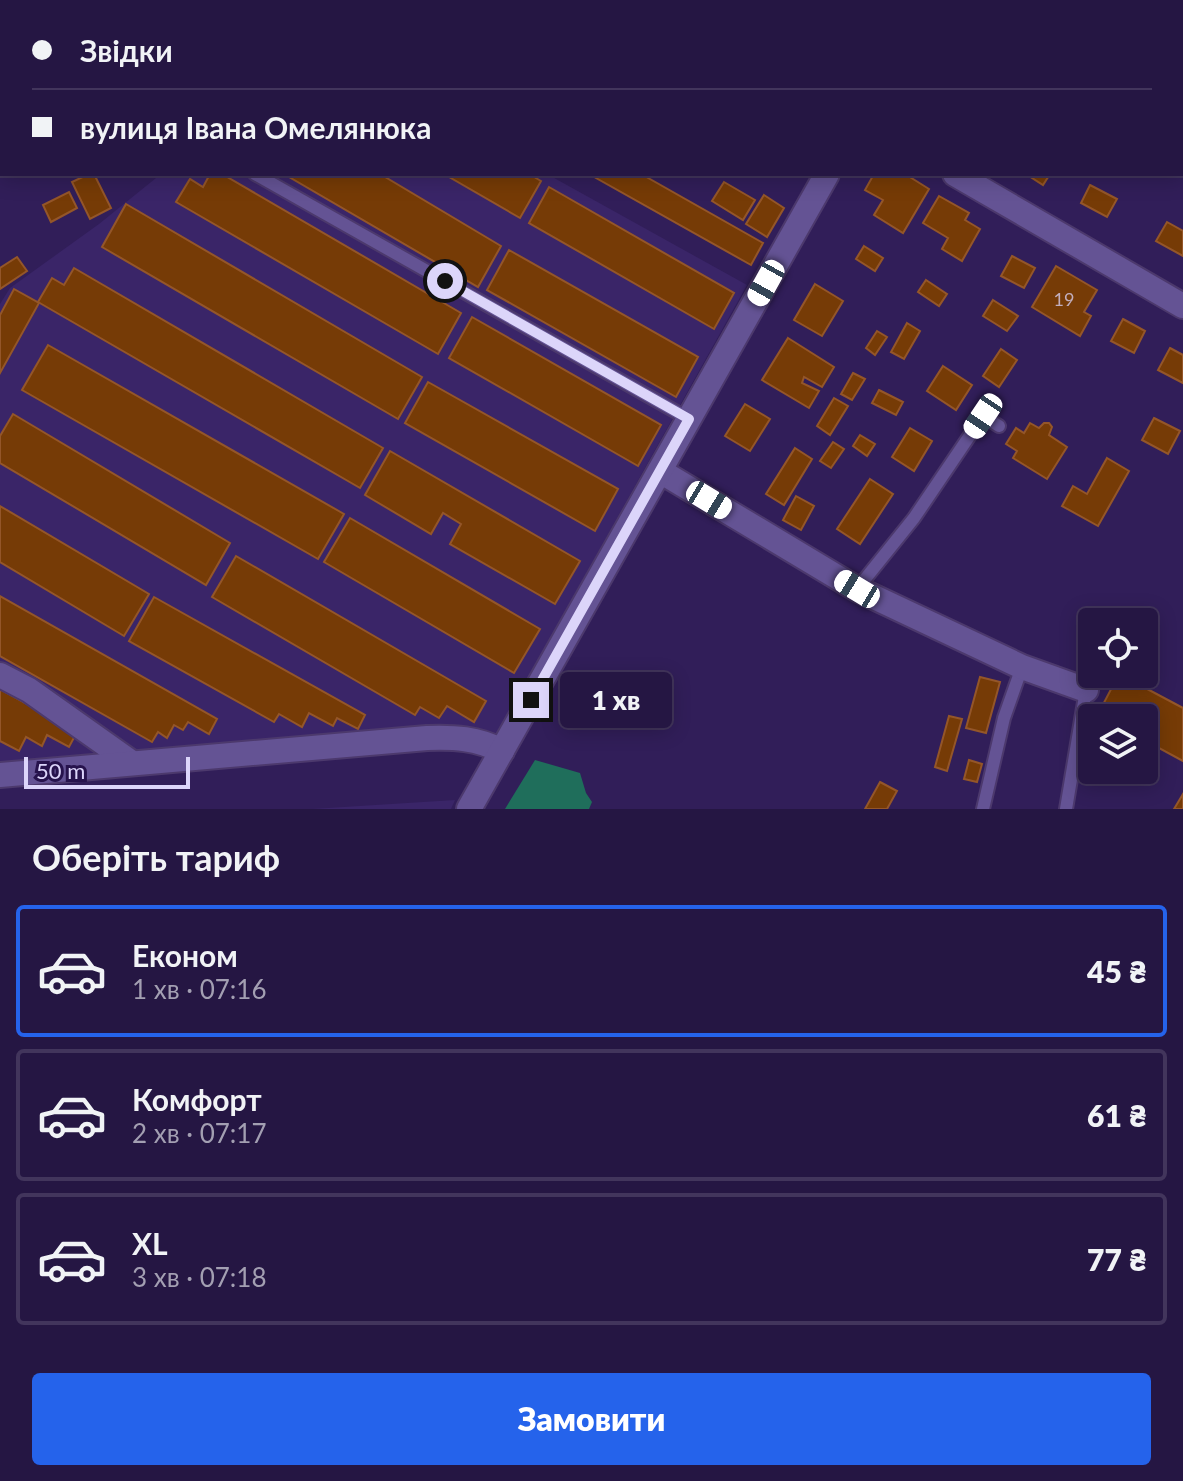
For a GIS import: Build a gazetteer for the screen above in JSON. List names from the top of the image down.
{
  "house_numbers": ["19"],
  "scale_bar": "50 m",
  "page": {
    "banner": ["Звідки", "вулиця Івана Омелянюка"],
    "bubble": "1 хв",
    "scale": "50 m",
    "heading": "Оберіть тариф",
    "list": [
      {
        "name": "Економ",
        "note": "1 хв · 07:16",
        "value": "45 ₴"
      },
      {
        "name": "Комфорт",
        "note": "2 хв · 07:17",
        "value": "61 ₴"
      },
      {
        "name": "XL",
        "note": "3 хв · 07:18",
        "value": "77 ₴"
      }
    ],
    "buttons": "Замовити"
  }
}
